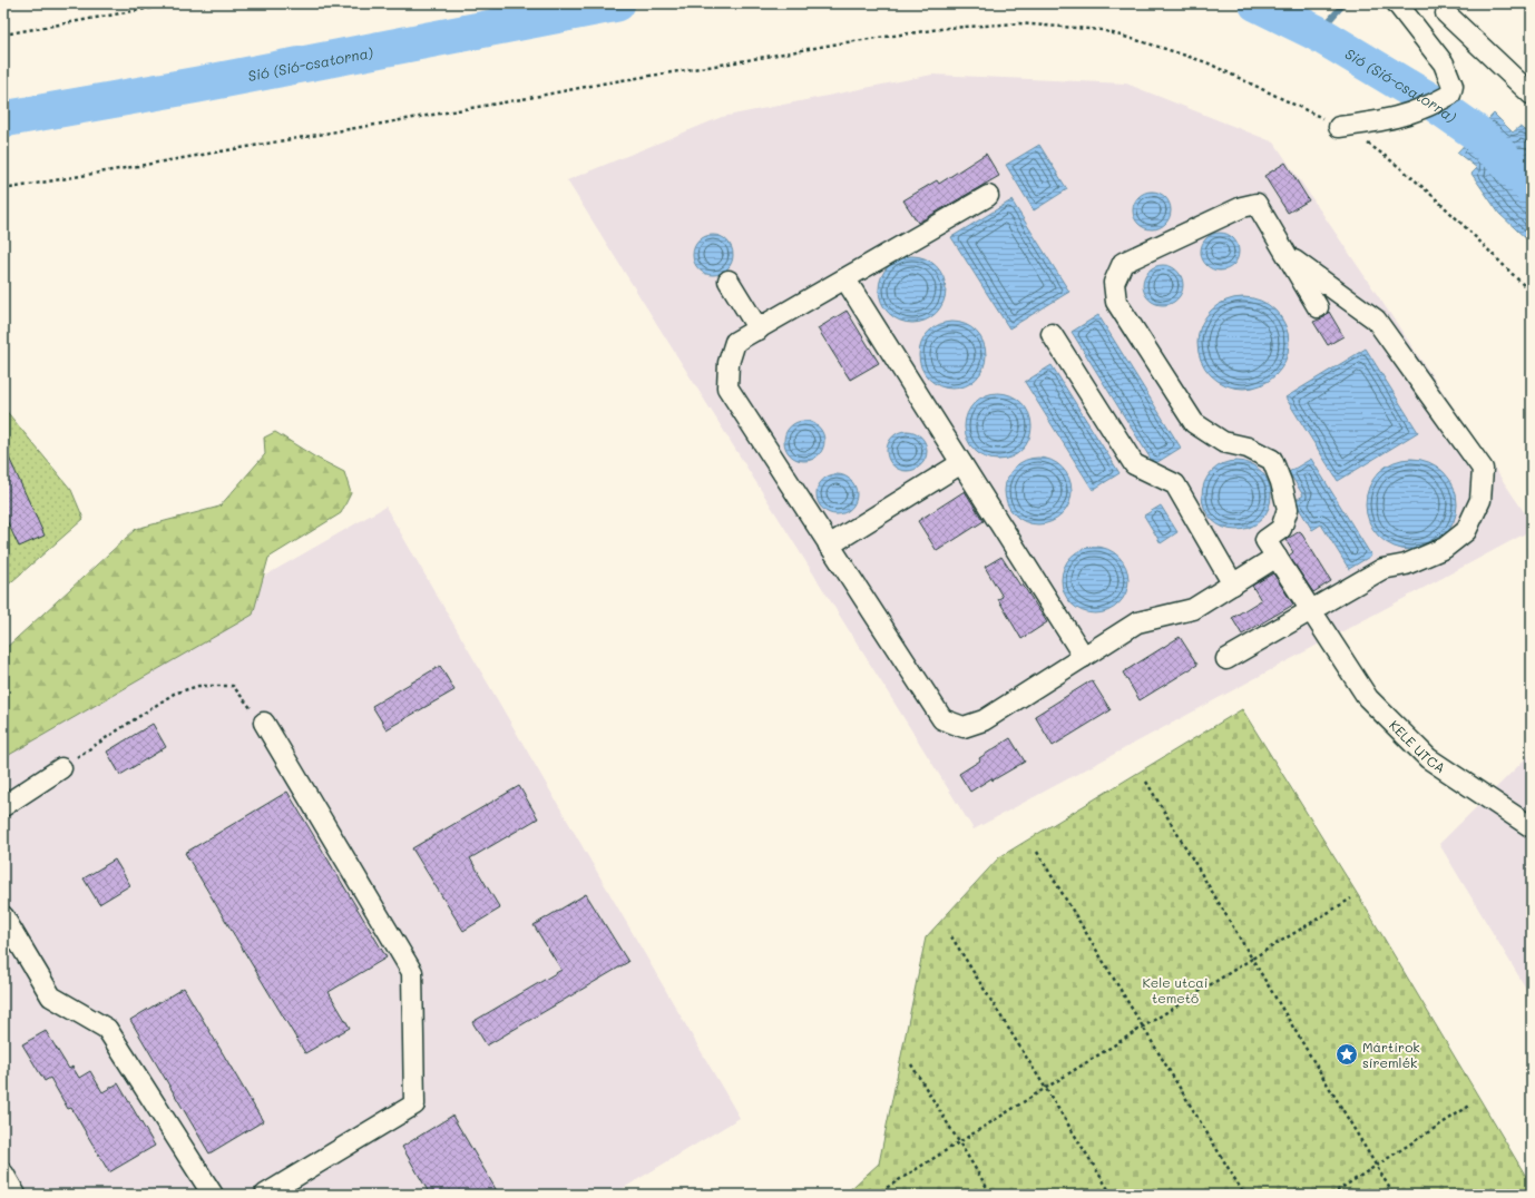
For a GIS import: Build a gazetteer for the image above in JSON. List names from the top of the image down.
{
  "streets": {
    "street": ["KELE UTCA"]
  },
  "water": ["Sió (Sió-csatorna)"],
  "parks": ["Kele utcai temető"],
  "places": {
    "place": ["Mártírok síremlék"]
  }
}
